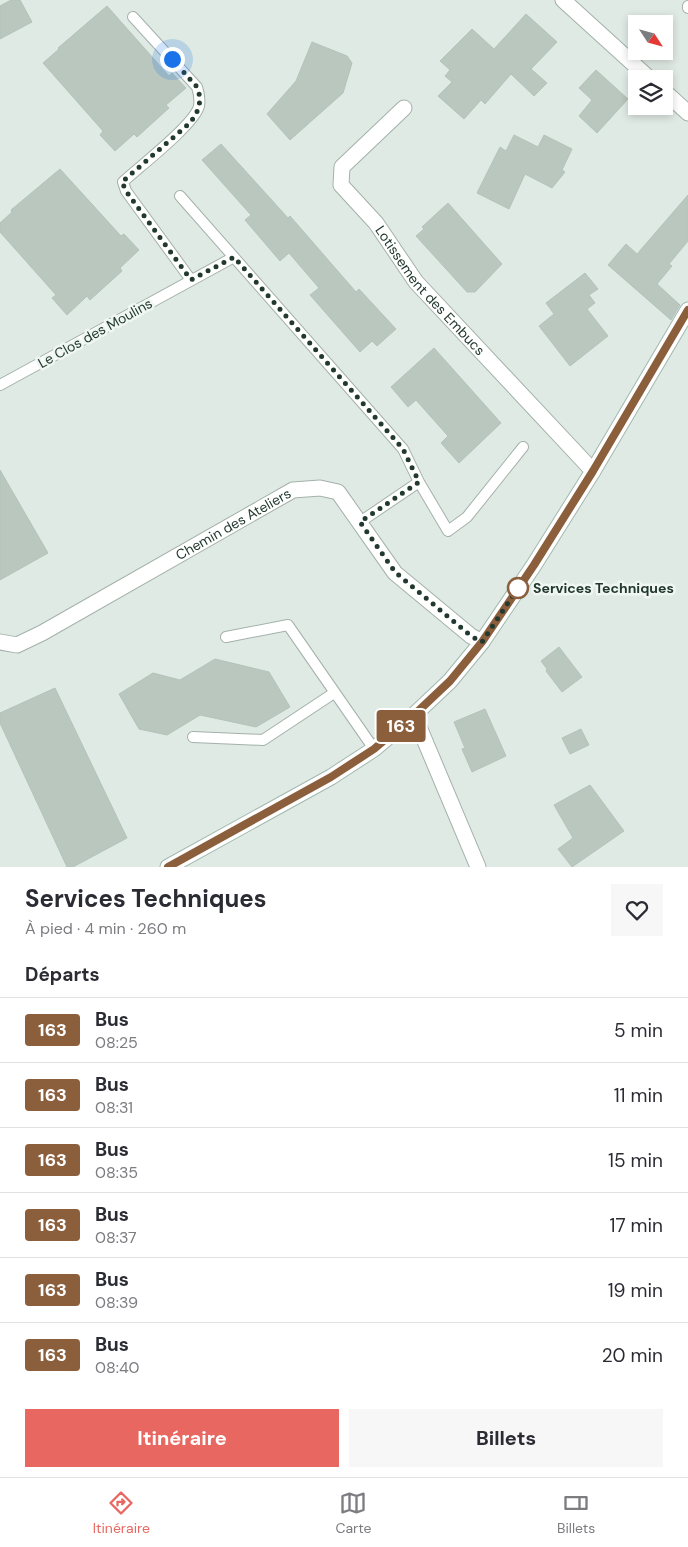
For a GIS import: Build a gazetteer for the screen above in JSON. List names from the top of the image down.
{
  "streets": {
    "street": ["Lotissement des Embucs", "Chemin des Ateliers"],
    "lane": ["Le Clos des Moulins"]
  },
  "places": ["Services Techniques"],
  "lines": ["bus line 163"],
  "north": "bottom right",
  "page": {
    "on_map": "163",
    "heading": [
      ["Services Techniques", "À pied · 4 min · 260 m"],
      "Départs"
    ],
    "list": [
      {
        "mark": "163",
        "name": "Bus",
        "note": "08:25",
        "value": "5 min"
      },
      {
        "mark": "163",
        "name": "Bus",
        "note": "08:31",
        "value": "11 min"
      },
      {
        "mark": "163",
        "name": "Bus",
        "note": "08:35",
        "value": "15 min"
      },
      {
        "mark": "163",
        "name": "Bus",
        "note": "08:37",
        "value": "17 min"
      },
      {
        "mark": "163",
        "name": "Bus",
        "note": "08:39",
        "value": "19 min"
      },
      {
        "mark": "163",
        "name": "Bus",
        "note": "08:40",
        "value": "20 min"
      }
    ],
    "buttons": ["Itinéraire", "Billets"],
    "tabs": ["Itinéraire", "Carte", "Billets"]
  }
}
